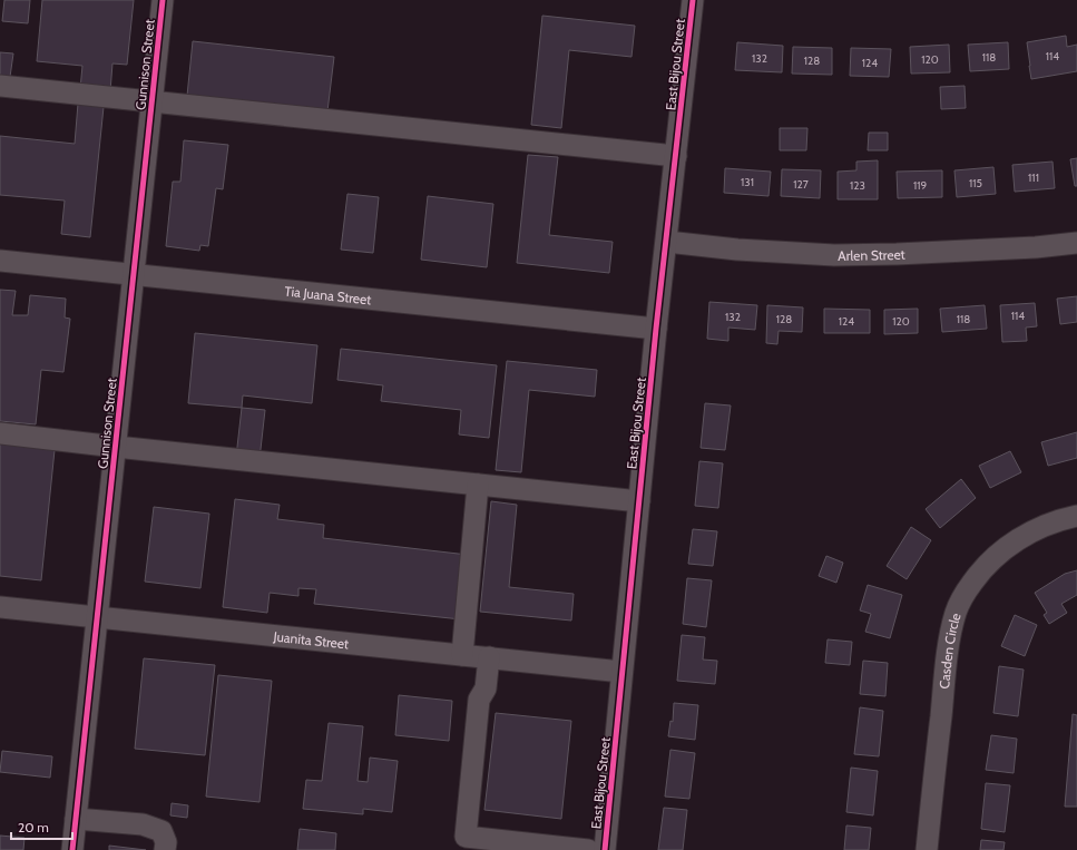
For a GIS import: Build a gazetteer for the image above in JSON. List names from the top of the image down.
{
  "streets": {
    "street": [
      "Gunnison Street",
      "East Bijou Street",
      "Arlen Street",
      "Tia Juana Street",
      "Juanita Street",
      "Casden Circle"
    ]
  },
  "crossings": [
    ["Gunnison Street", "Tia Juana Street"],
    ["Gunnison Street", "Juanita Street"],
    ["East Bijou Street", "Arlen Street"],
    ["East Bijou Street", "Tia Juana Street"],
    ["East Bijou Street", "Juanita Street"]
  ],
  "house_numbers": [
    "114",
    "118",
    "132",
    "120",
    "128",
    "124",
    "111",
    "131",
    "115",
    "127",
    "123",
    "119",
    "114",
    "132",
    "128",
    "118",
    "124",
    "120"
  ],
  "scale_bar": "20 m"
}
